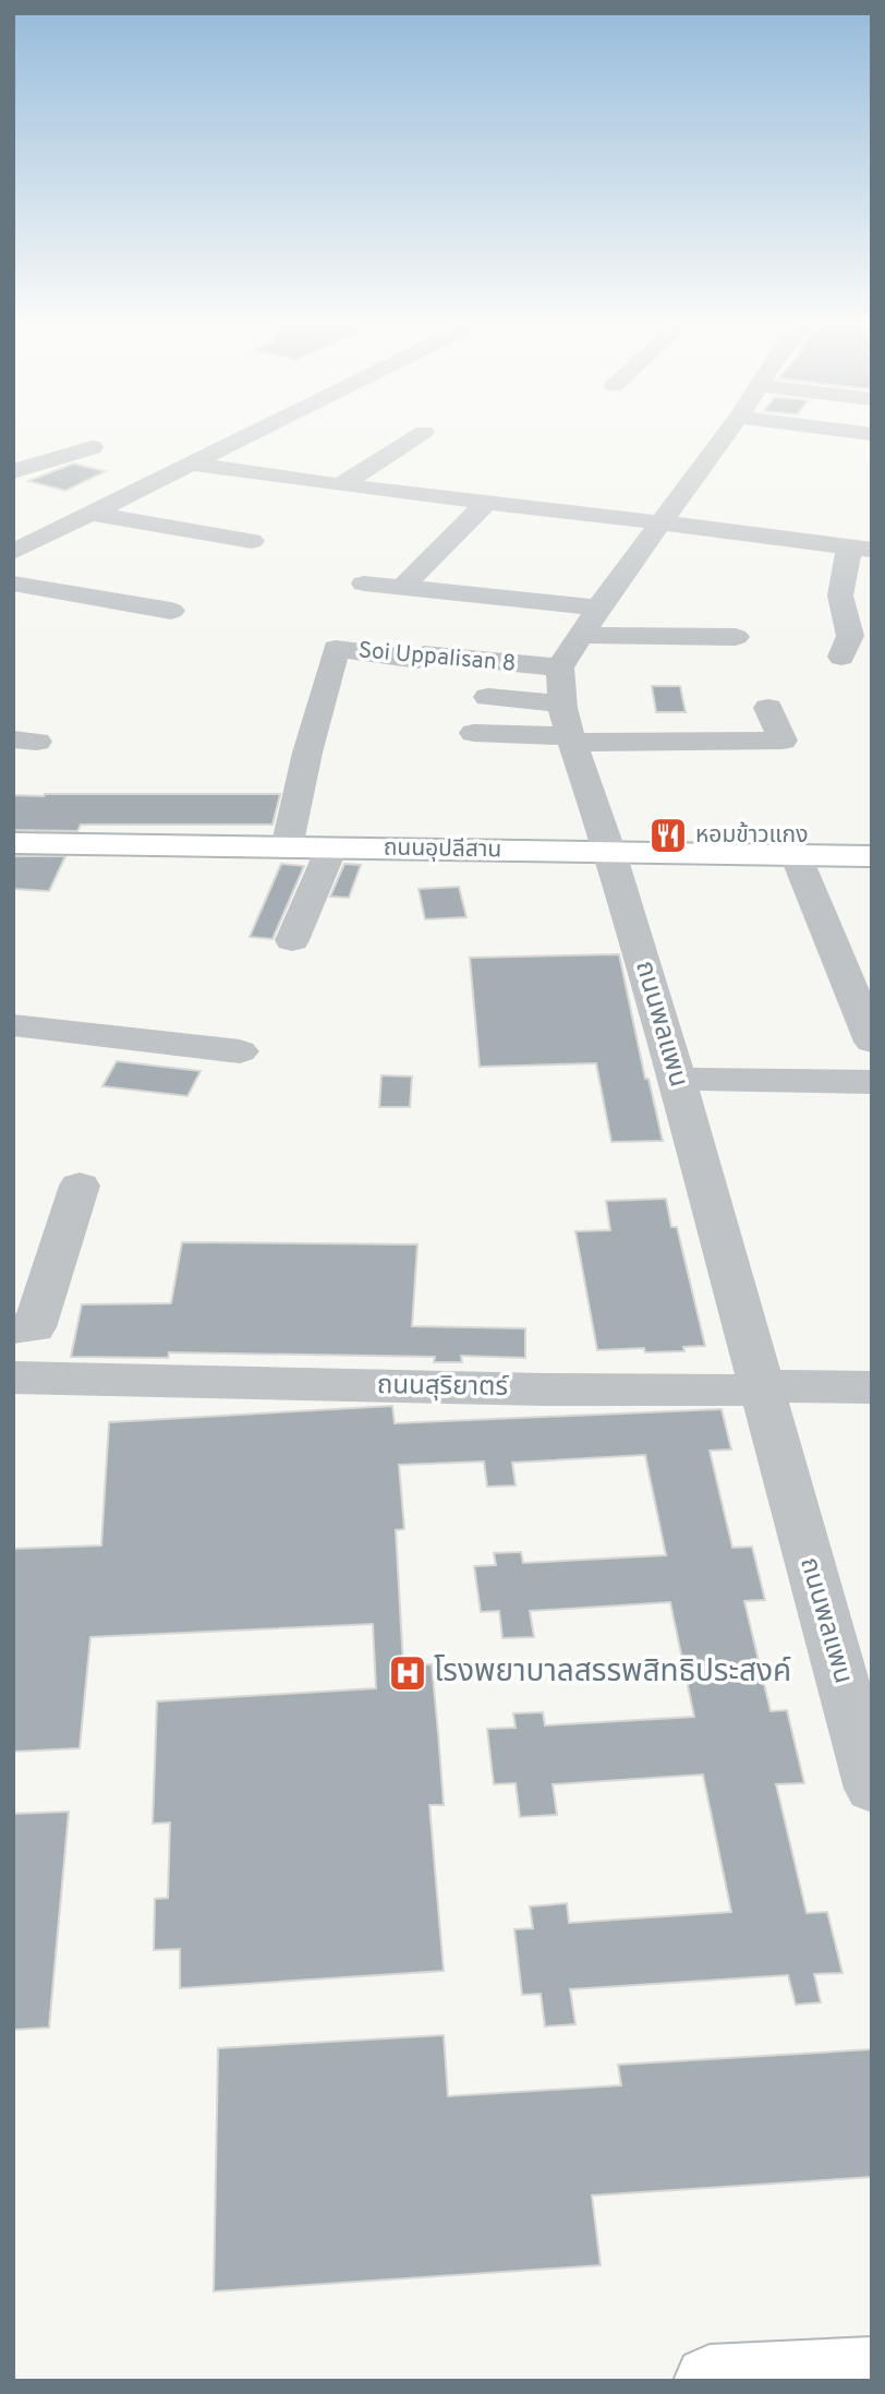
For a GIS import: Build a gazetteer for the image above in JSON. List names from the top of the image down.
{
  "streets": {
    "main road": ["ถนนอุปลีสาน"],
    "street": ["Soi Uppalisan 8", "ถนนพลแพน", "ถนนสุริยาตร์"]
  },
  "crossings": [
    ["Soi Uppalisan 8", "ถนนอุปลีสาน"],
    ["Soi Uppalisan 8", "ถนนพลแพน"],
    ["ถนนอุปลีสาน", "ถนนพลแพน"],
    ["ถนนพลแพน", "ถนนสุริยาตร์"]
  ],
  "places": {
    "restaurant": ["หอมข้าวแกง"],
    "hospital": ["โรงพยาบาลสรรพสิทธิประสงค์"]
  }
}
